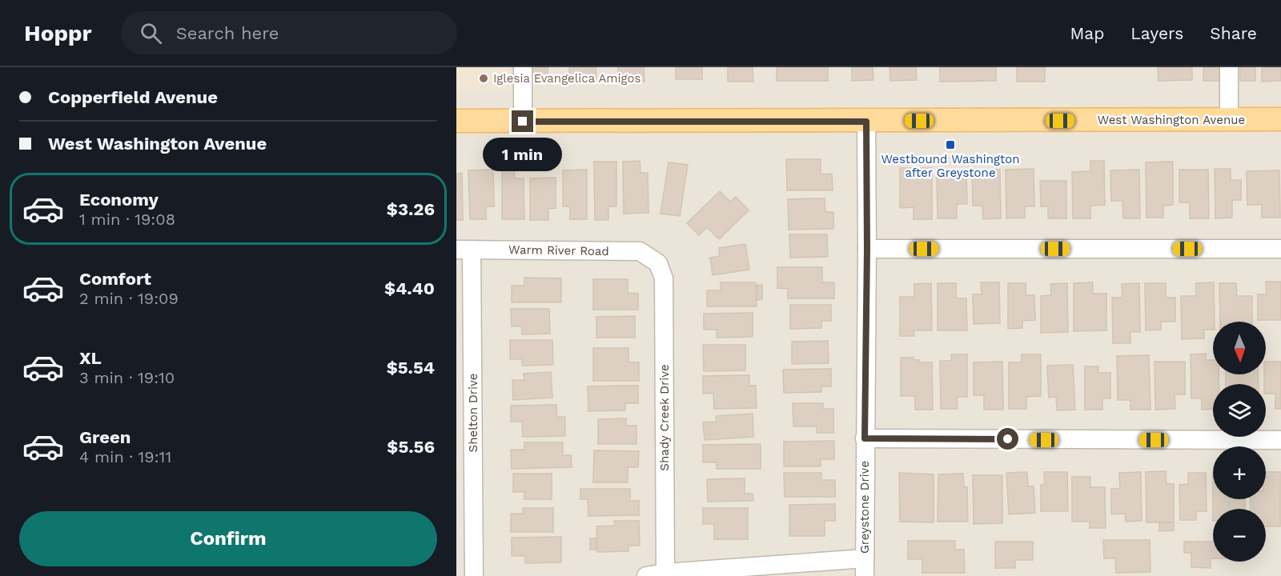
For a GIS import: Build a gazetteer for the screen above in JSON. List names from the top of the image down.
{
  "streets": {
    "main road": ["West Washington Avenue"],
    "street": [
      "Warm River Road",
      "Shelton Drive",
      "Shady Creek Drive",
      "Greystone Drive"
    ]
  },
  "crossings": [
    ["West Washington Avenue", "Greystone Drive"],
    ["Warm River Road", "Shelton Drive"],
    ["Warm River Road", "Shady Creek Drive"]
  ],
  "places": {
    "other": ["Iglesia Evangelica Amigos"],
    "transit": ["Westbound Washington after Greystone"]
  },
  "north": "bottom",
  "page": {
    "header": "Hoppr",
    "search": "Search here",
    "nav": ["Map", "Layers", "Share"],
    "banner": ["Copperfield Avenue", "West Washington Avenue"],
    "bubble": "1 min",
    "list": [
      {
        "name": "Economy",
        "note": "1 min · 19:08",
        "value": "$3.26"
      },
      {
        "name": "Comfort",
        "note": "2 min · 19:09",
        "value": "$4.40"
      },
      {
        "name": "XL",
        "note": "3 min · 19:10",
        "value": "$5.54"
      },
      {
        "name": "Green",
        "note": "4 min · 19:11",
        "value": "$5.56"
      }
    ],
    "map_buttons": ["+", "−"],
    "buttons": "Confirm"
  }
}
